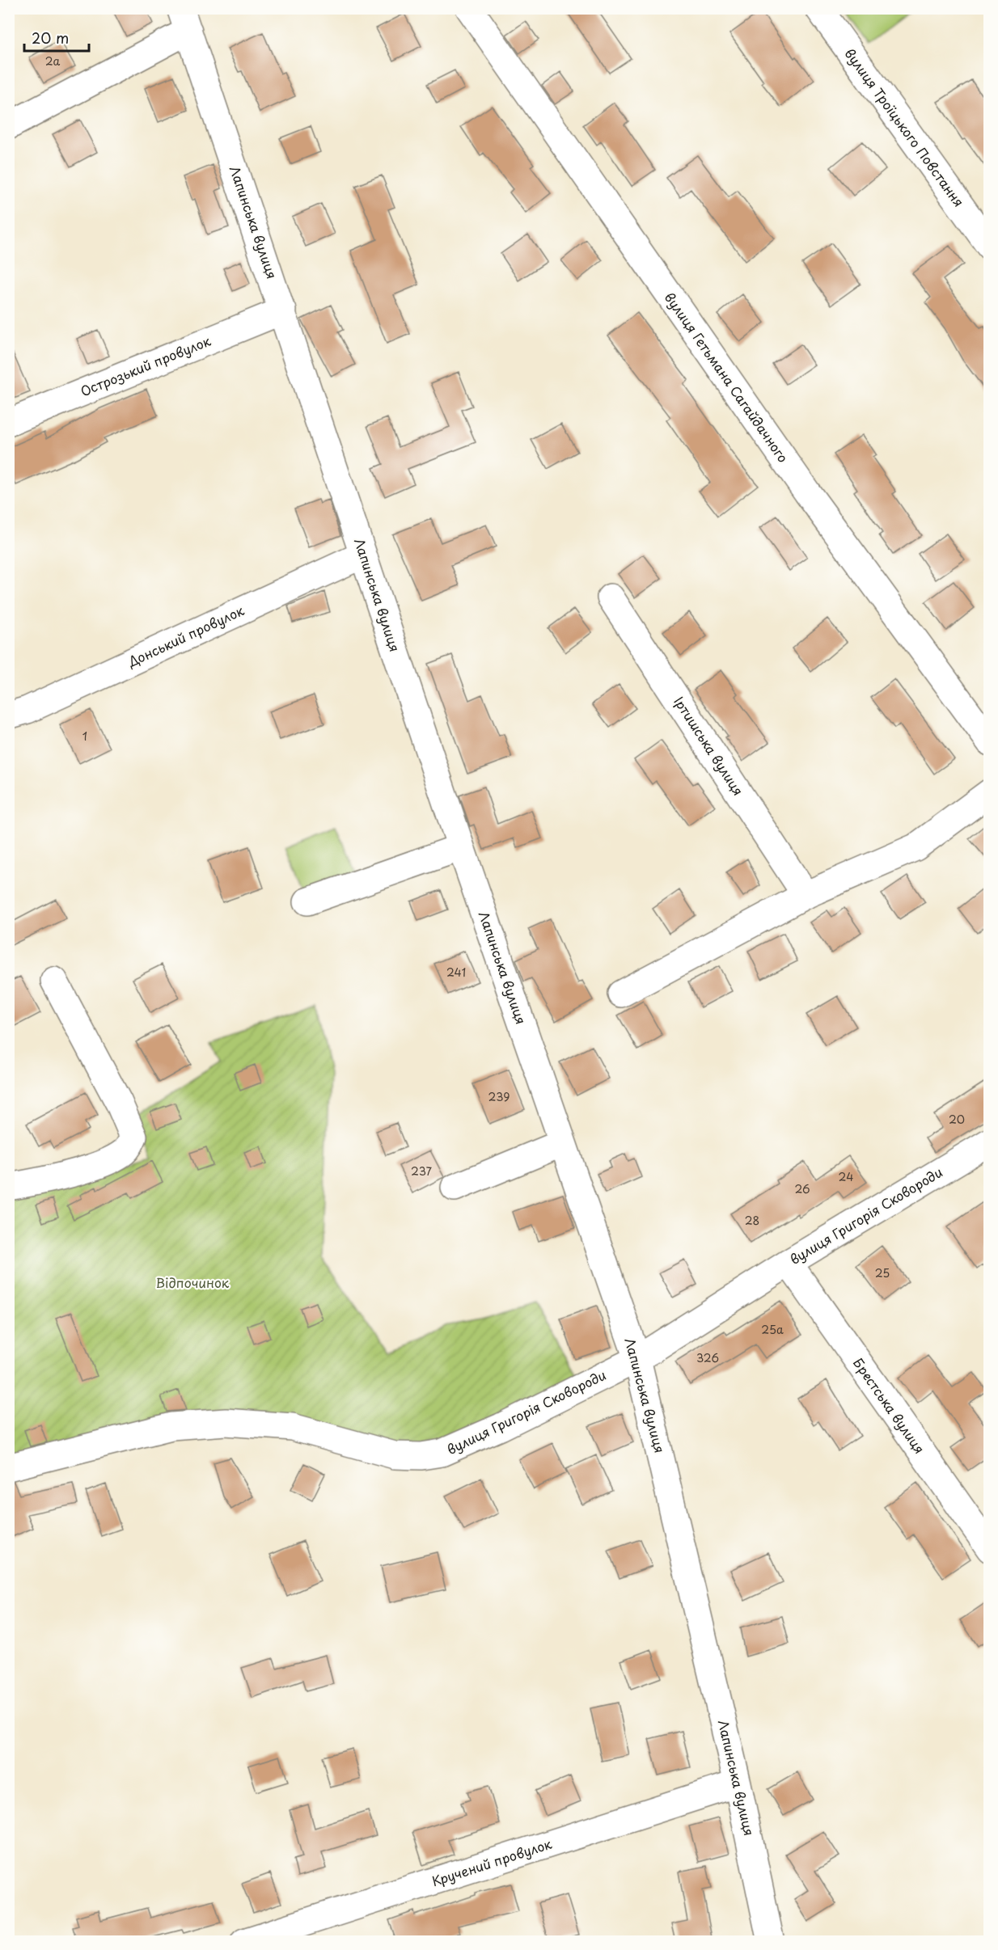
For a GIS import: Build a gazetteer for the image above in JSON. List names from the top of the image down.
{
  "streets": {
    "street": [
      "вулиця Троїцького Повстання",
      "Лапинська вулиця",
      "Острозький провулок",
      "вулиця Гетьмана Сагайдачного",
      "Донський провулок",
      "Іртишська вулиця",
      "вулиця Григорія Сковороди",
      "Брестська вулиця",
      "Кручений провулок"
    ]
  },
  "crossings": [
    ["Лапинська вулиця", "Острозький провулок"],
    ["Лапинська вулиця", "Донський провулок"],
    ["Лапинська вулиця", "вулиця Григорія Сковороди"],
    ["Лапинська вулиця", "Кручений провулок"],
    ["вулиця Григорія Сковороди", "Брестська вулиця"]
  ],
  "parks": ["Відпочинок"],
  "house_numbers": [
    "2а",
    "1",
    "241",
    "239",
    "20",
    "237",
    "24",
    "26",
    "28",
    "25",
    "25а",
    "326"
  ],
  "scale_bar": "20 m"
}
